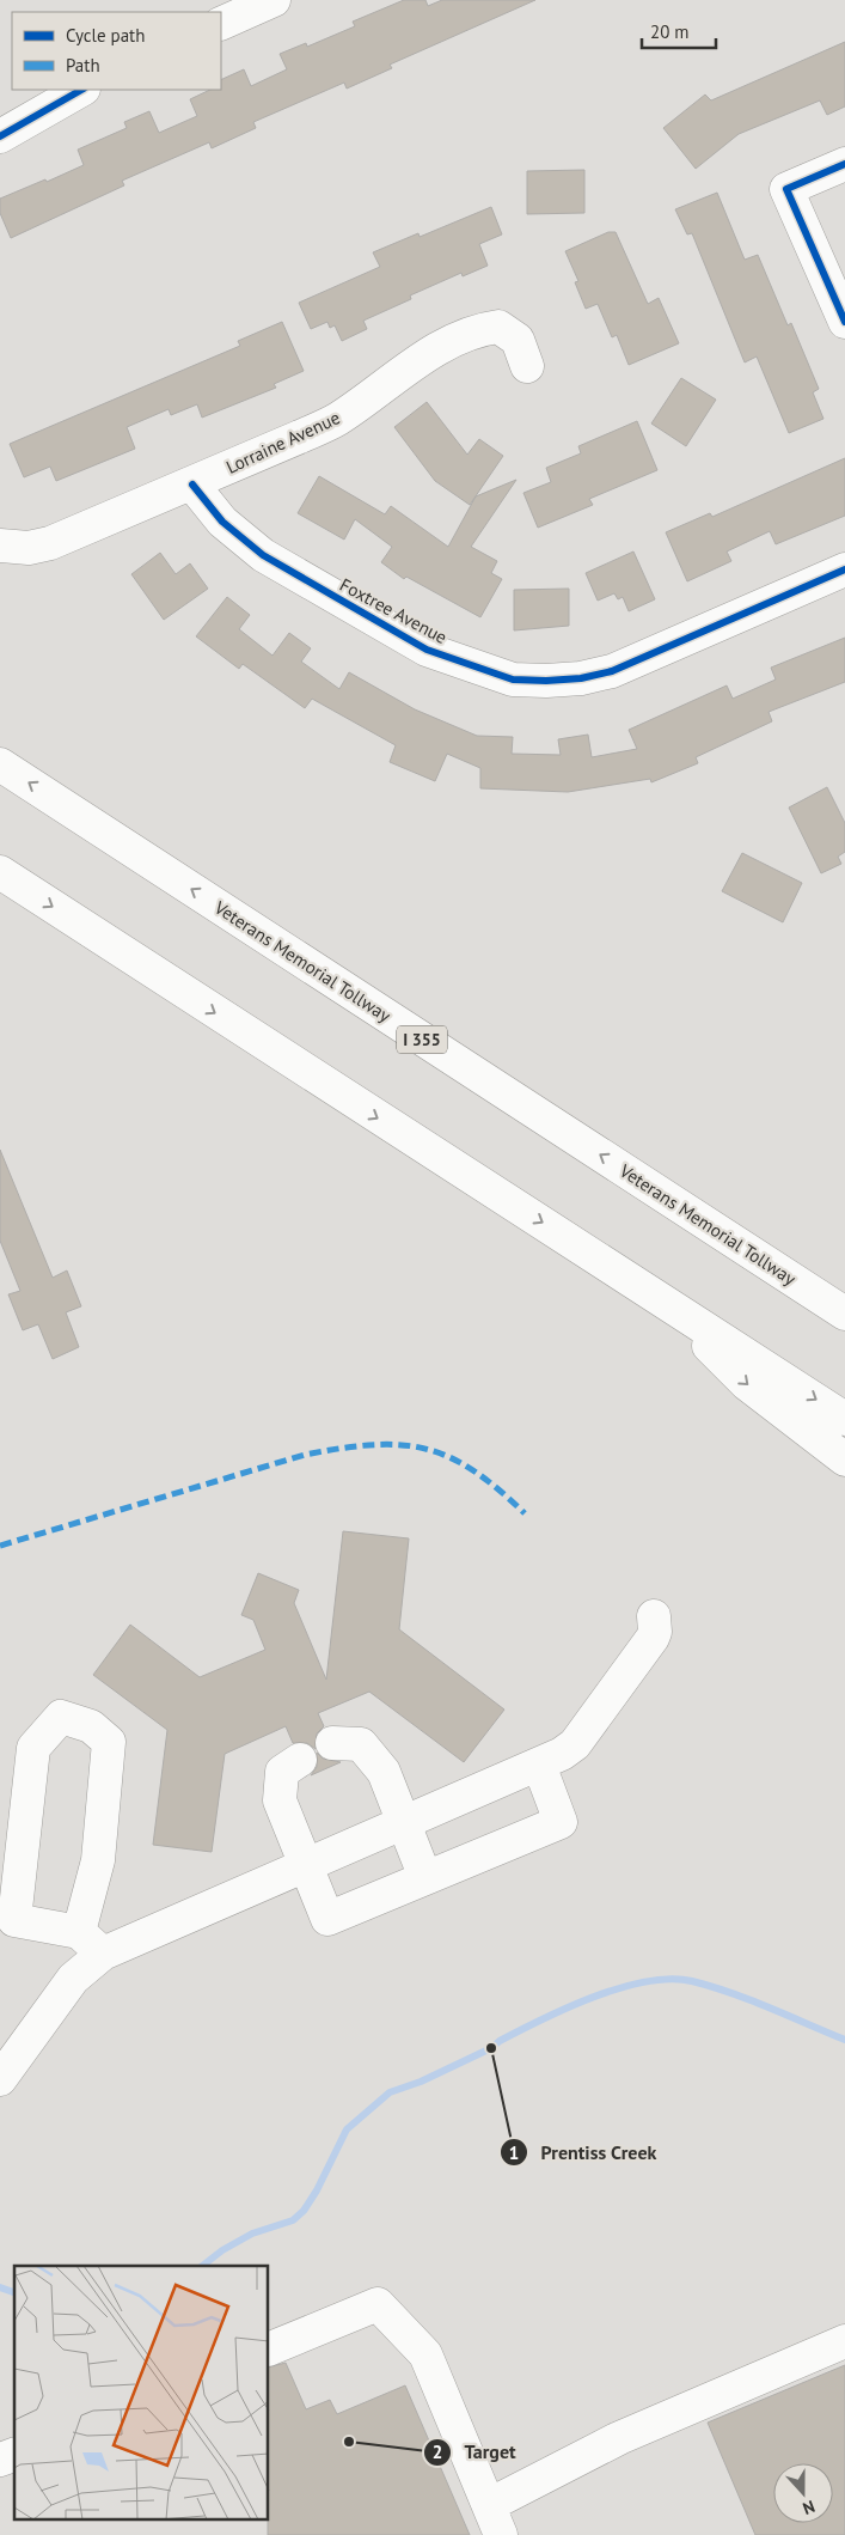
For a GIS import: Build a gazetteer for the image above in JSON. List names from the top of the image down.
{
  "streets": {
    "main road": [
      "Lorraine Avenue",
      "Foxtree Avenue",
      "Veterans Memorial Tollway",
      "I 355"
    ]
  },
  "crossings": [
    ["Lorraine Avenue", "Foxtree Avenue"]
  ],
  "places": ["Prentiss Creek", "Target"],
  "legend": ["Cycle path", "Path"],
  "scale_bar": "20 m",
  "north": "bottom"
}
